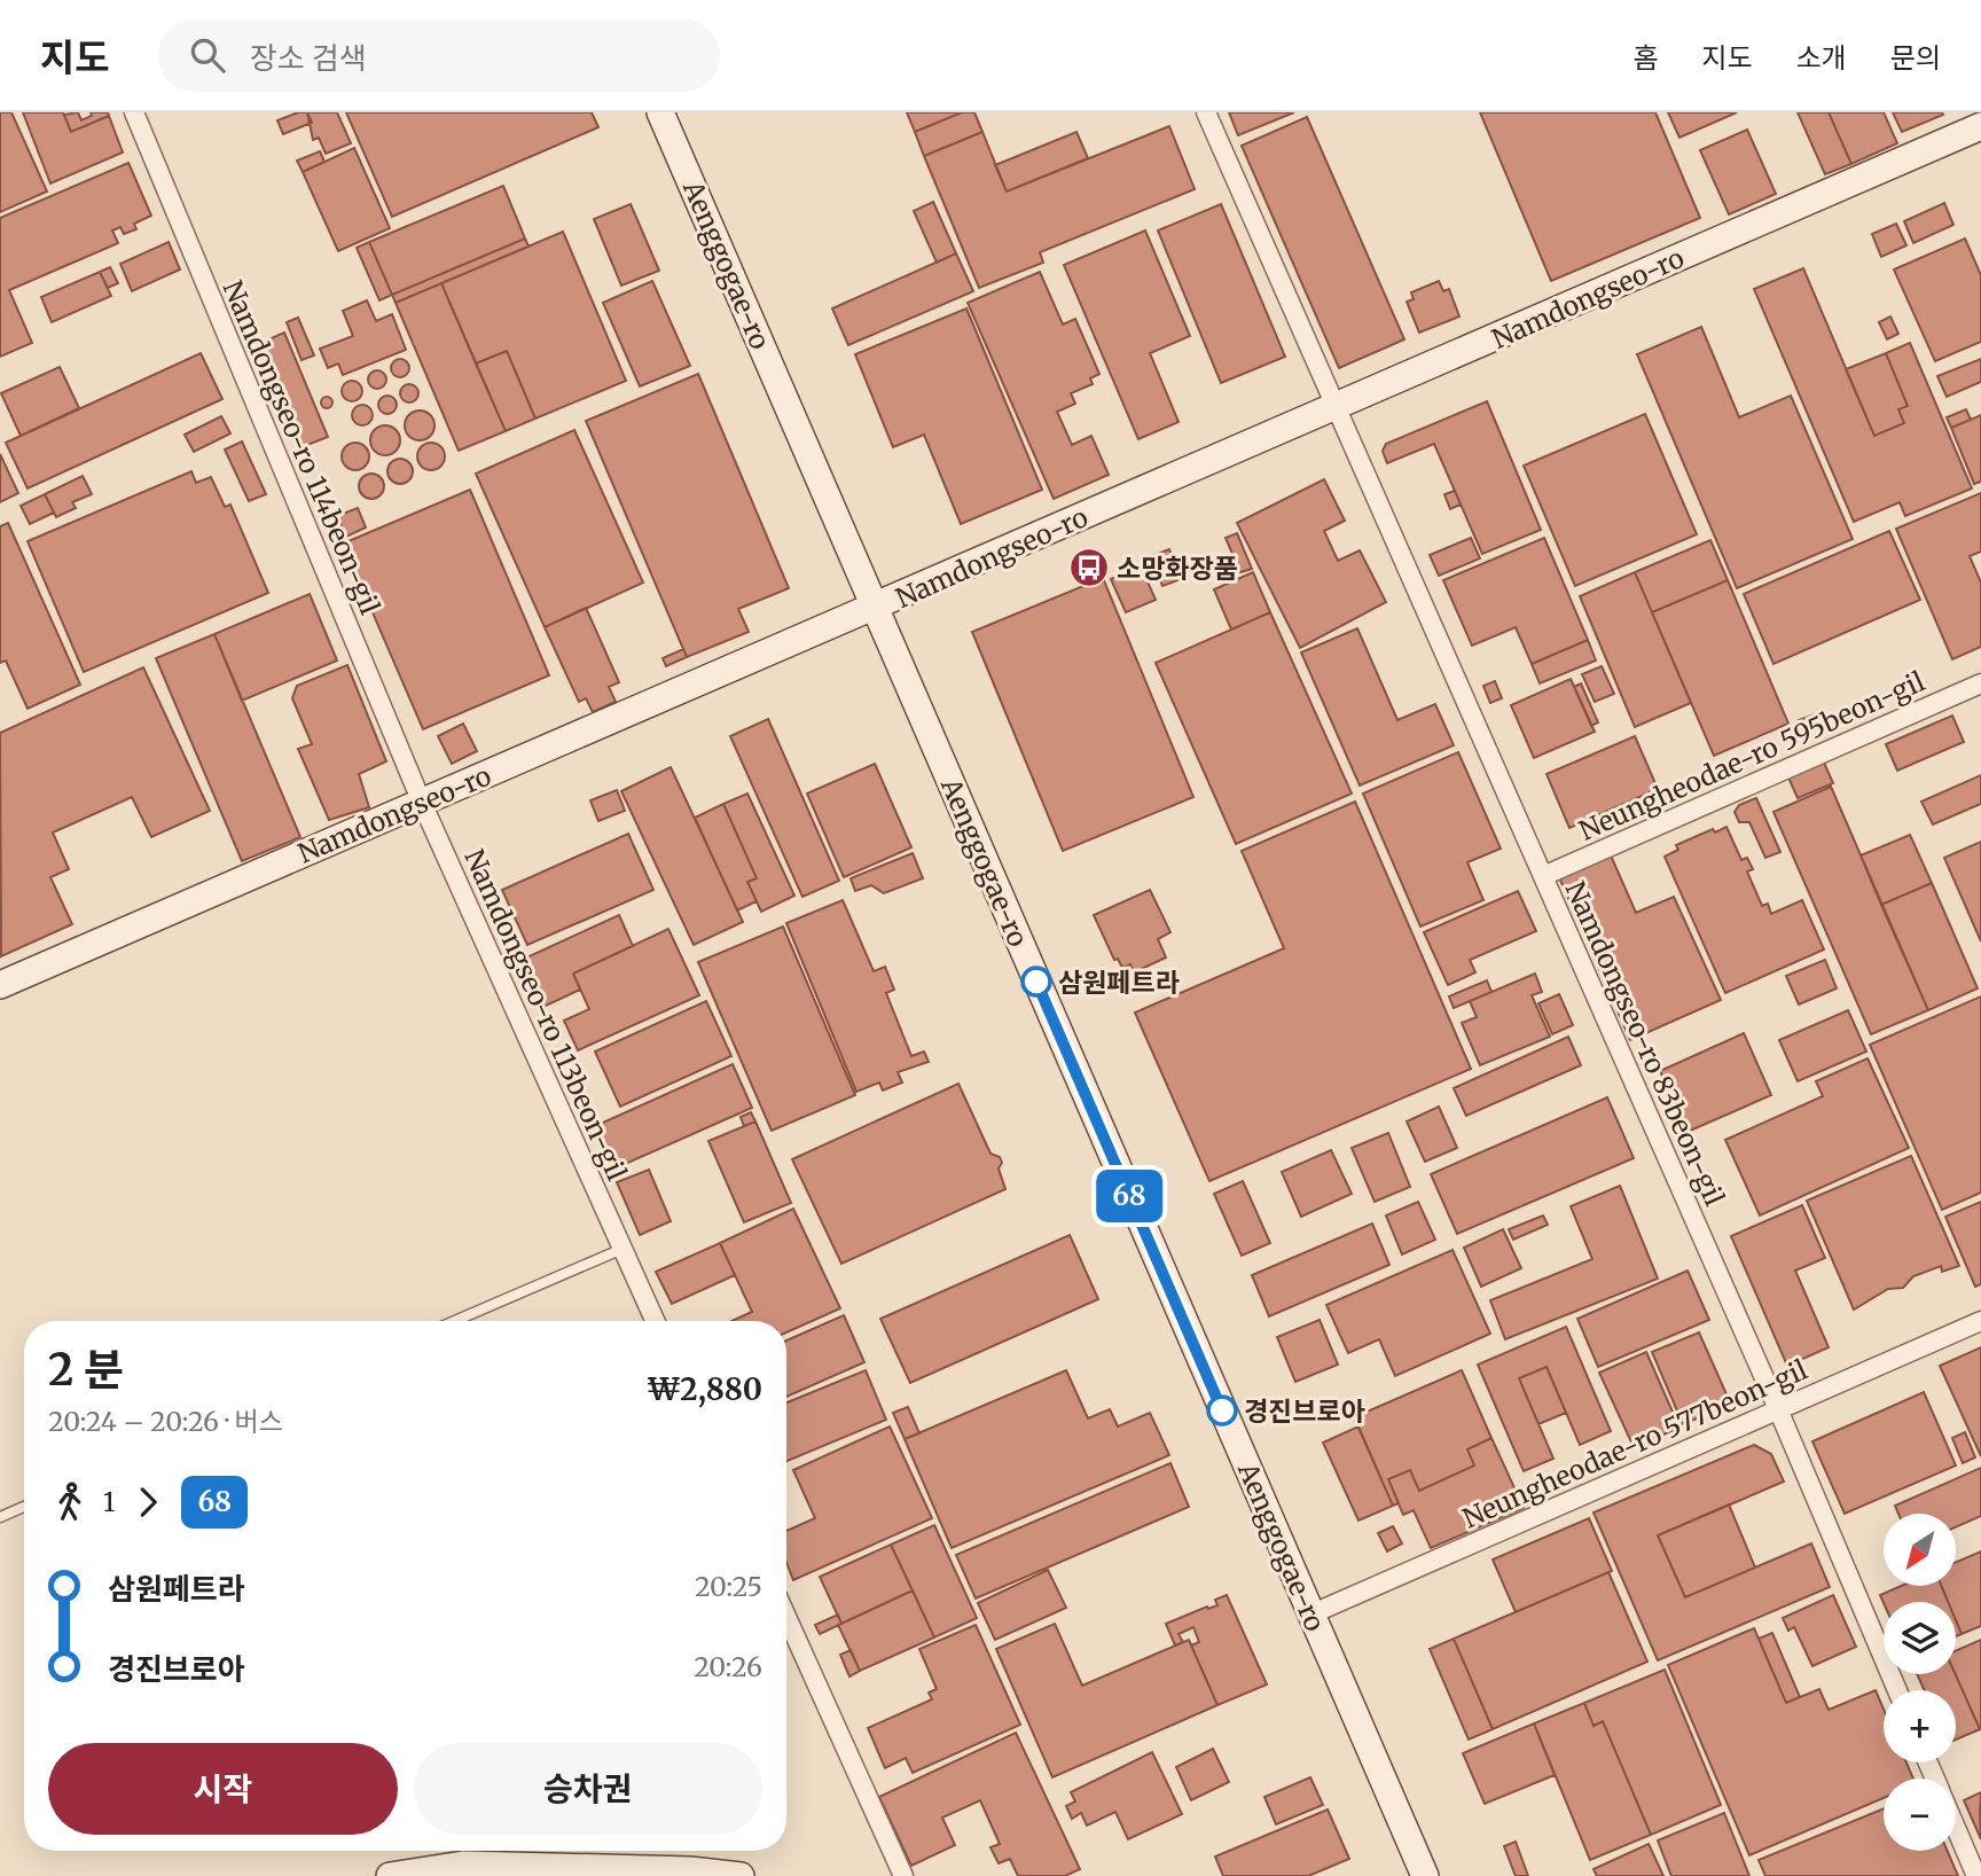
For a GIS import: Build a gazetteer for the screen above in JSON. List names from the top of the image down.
{
  "streets": {
    "street": [
      "Aenggogae-ro",
      "Namdongseo-ro",
      "Namdongseo-ro 114beon-gil",
      "Neungheodae-ro 595beon-gil",
      "Namdongseo-ro 113beon-gil",
      "Namdongseo-ro 83beon-gil",
      "Neungheodae-ro 577beon-gil"
    ]
  },
  "crossings": [
    ["Aenggogae-ro", "Namdongseo-ro"],
    ["Aenggogae-ro", "Neungheodae-ro 577beon-gil"],
    ["Namdongseo-ro", "Namdongseo-ro 114beon-gil"],
    ["Namdongseo-ro", "Namdongseo-ro 113beon-gil"],
    ["Namdongseo-ro", "Namdongseo-ro 83beon-gil"],
    ["Namdongseo-ro 114beon-gil", "Namdongseo-ro 113beon-gil"],
    ["Neungheodae-ro 595beon-gil", "Namdongseo-ro 83beon-gil"],
    ["Namdongseo-ro 83beon-gil", "Neungheodae-ro 577beon-gil"]
  ],
  "places": {
    "bus stop": ["소망화장품"],
    "other": ["삼원페트라", "경진브로아"]
  },
  "lines": ["bus line 68"],
  "north": "bottom left",
  "page": {
    "header": "지도",
    "search": "장소 검색",
    "nav": [
      "홈",
      "지도",
      "소개",
      "문의"
    ],
    "on_map": "68",
    "heading": ["2 분", "20:24 – 20:26 · 버스", "₩2,880"],
    "legs": ["1", "68"],
    "map_buttons": ["+", "−"],
    "list": [
      {
        "name": "삼원페트라",
        "value": "20:25"
      },
      {
        "name": "경진브로아",
        "value": "20:26"
      }
    ],
    "buttons": ["시작", "승차권"]
  }
}
